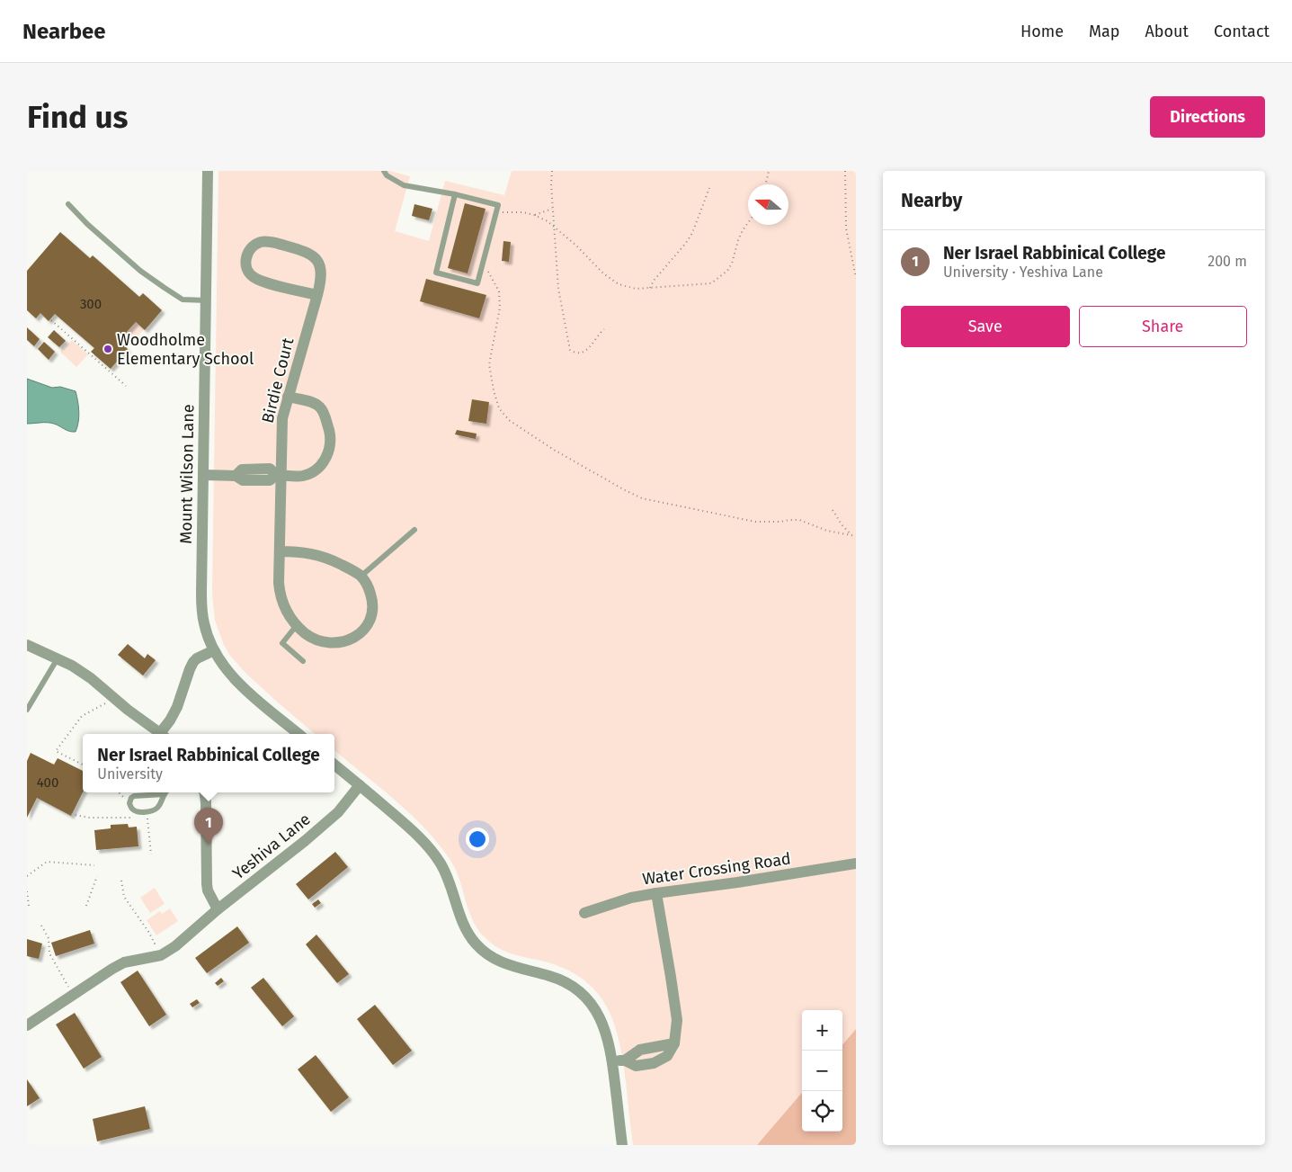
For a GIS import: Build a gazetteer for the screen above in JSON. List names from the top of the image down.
{
  "streets": {
    "street": [
      "Birdie Court",
      "Mount Wilson Lane",
      "Yeshiva Lane",
      "Water Crossing Road"
    ]
  },
  "places": ["Woodholme Elementary School"],
  "house_numbers": ["300", "400"],
  "north": "left",
  "page": {
    "header": "Nearbee",
    "nav": [
      "Home",
      "Map",
      "About",
      "Contact"
    ],
    "buttons": [
      "Directions",
      ["Save", "Share"]
    ],
    "title": "Find us",
    "heading": "Nearby",
    "list": [
      {
        "mark": "1",
        "name": "Ner Israel Rabbinical College",
        "note": "University · Yeshiva Lane",
        "value": "200 m"
      }
    ],
    "popup": ["Ner Israel Rabbinical College", "University"],
    "pins": "1",
    "map_buttons": ["+", "−"]
  }
}
